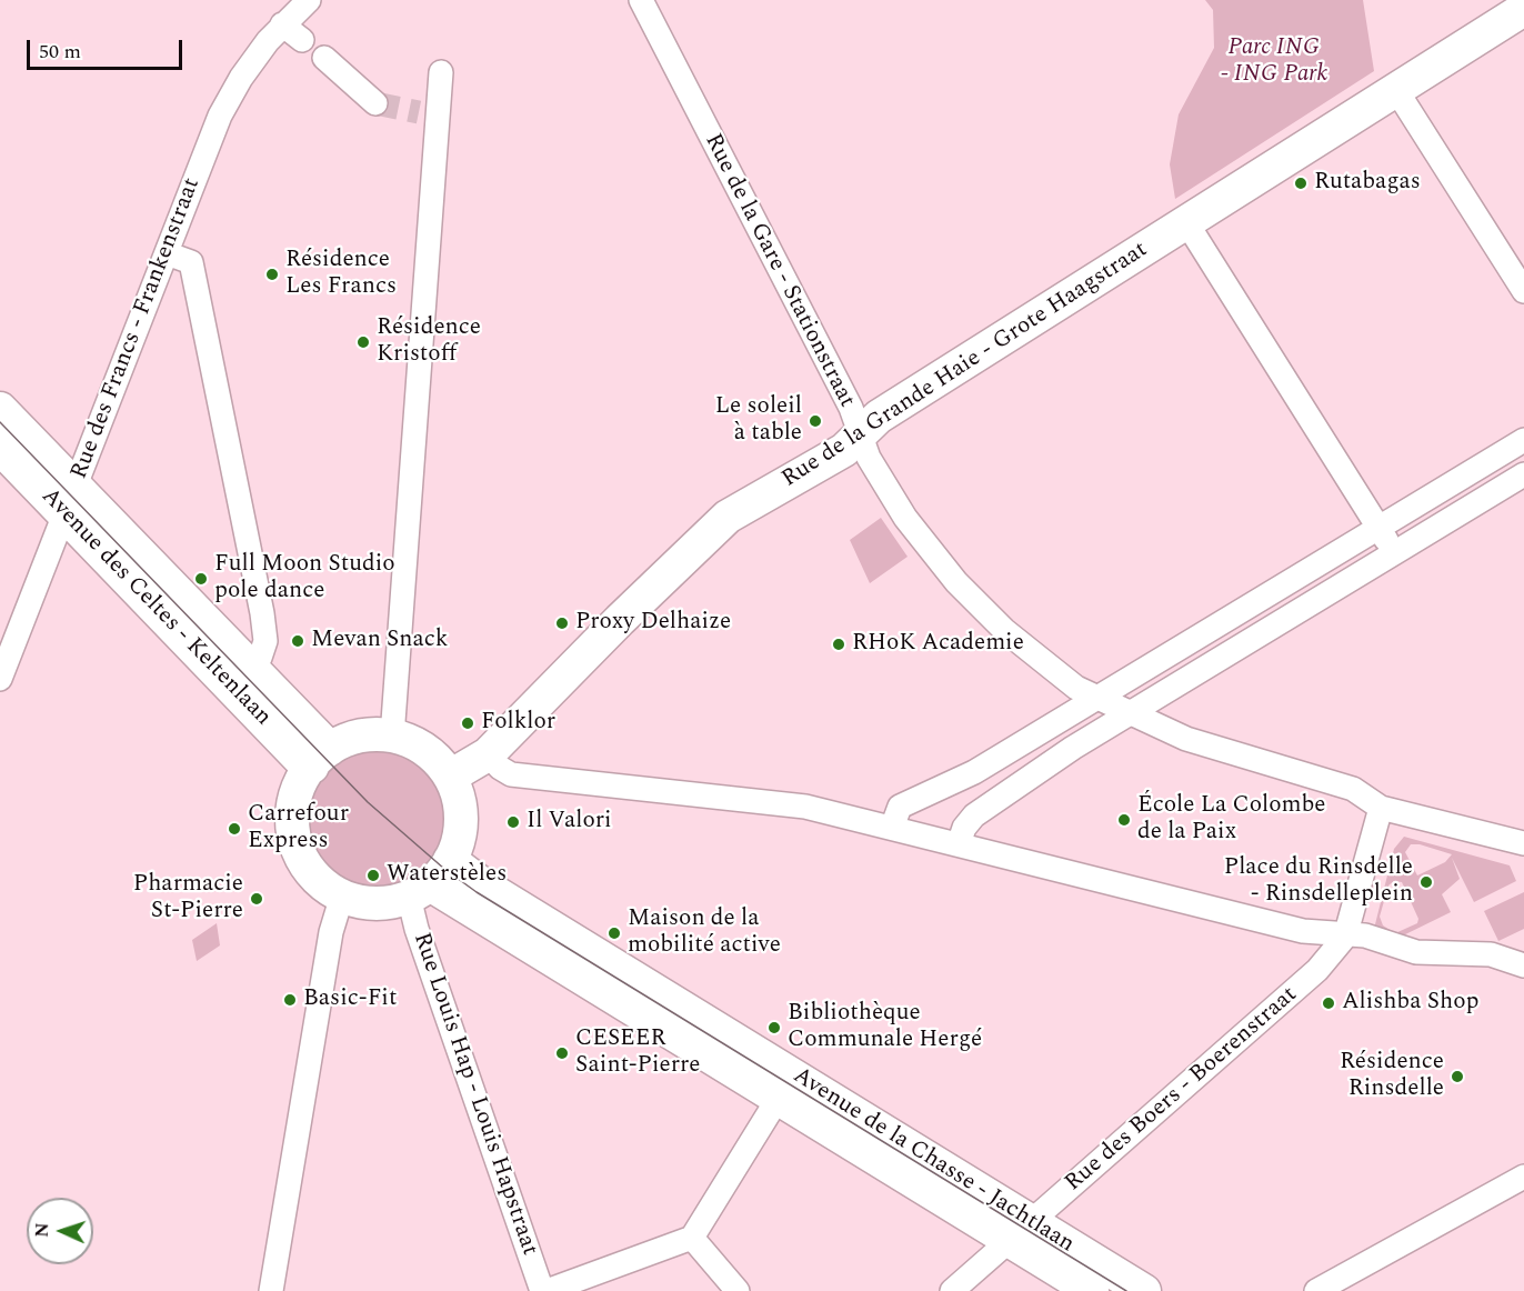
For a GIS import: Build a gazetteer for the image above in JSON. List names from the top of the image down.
{
  "streets": {
    "street": [
      "Rue de la Gare - Stationstraat",
      "Rue des Francs - Frankenstraat",
      "Rue de la Grande Haie - Grote Haagstraat",
      "Avenue des Celtes - Keltenlaan",
      "Rue des Boers - Boerenstraat",
      "Rue Louis Hap - Louis Hapstraat",
      "Avenue de la Chasse - Jachtlaan"
    ]
  },
  "crossings": [
    ["Rue de la Gare - Stationstraat", "Rue de la Grande Haie - Grote Haagstraat"],
    ["Rue des Francs - Frankenstraat", "Avenue des Celtes - Keltenlaan"],
    ["Rue de la Grande Haie - Grote Haagstraat", "Avenue des Celtes - Keltenlaan"],
    ["Rue de la Grande Haie - Grote Haagstraat", "Rue Louis Hap - Louis Hapstraat"],
    ["Rue de la Grande Haie - Grote Haagstraat", "Avenue de la Chasse - Jachtlaan"],
    ["Avenue des Celtes - Keltenlaan", "Rue Louis Hap - Louis Hapstraat"],
    ["Avenue des Celtes - Keltenlaan", "Avenue de la Chasse - Jachtlaan"],
    ["Rue des Boers - Boerenstraat", "Avenue de la Chasse - Jachtlaan"],
    ["Rue Louis Hap - Louis Hapstraat", "Avenue de la Chasse - Jachtlaan"]
  ],
  "parks": ["Parc ING - ING Park"],
  "places": [
    "Rutabagas",
    "Résidence Les Francs",
    "Résidence Kristoff",
    "Le soleil à table",
    "Full Moon Studio pole dance",
    "Proxy Delhaize",
    "Mevan Snack",
    "RHoK Academie",
    "Folklor",
    "École La Colombe de la Paix",
    "Il Valori",
    "Carrefour Express",
    "Waterstèles",
    "Place du Rinsdelle - Rinsdelleplein",
    "Pharmacie St-Pierre",
    "Maison de la mobilité active",
    "Basic-Fit",
    "Alishba Shop",
    "Bibliothèque Communale Hergé",
    "CESEER Saint-Pierre",
    "Résidence Rinsdelle"
  ],
  "scale_bar": "50 m",
  "north": "left"
}
